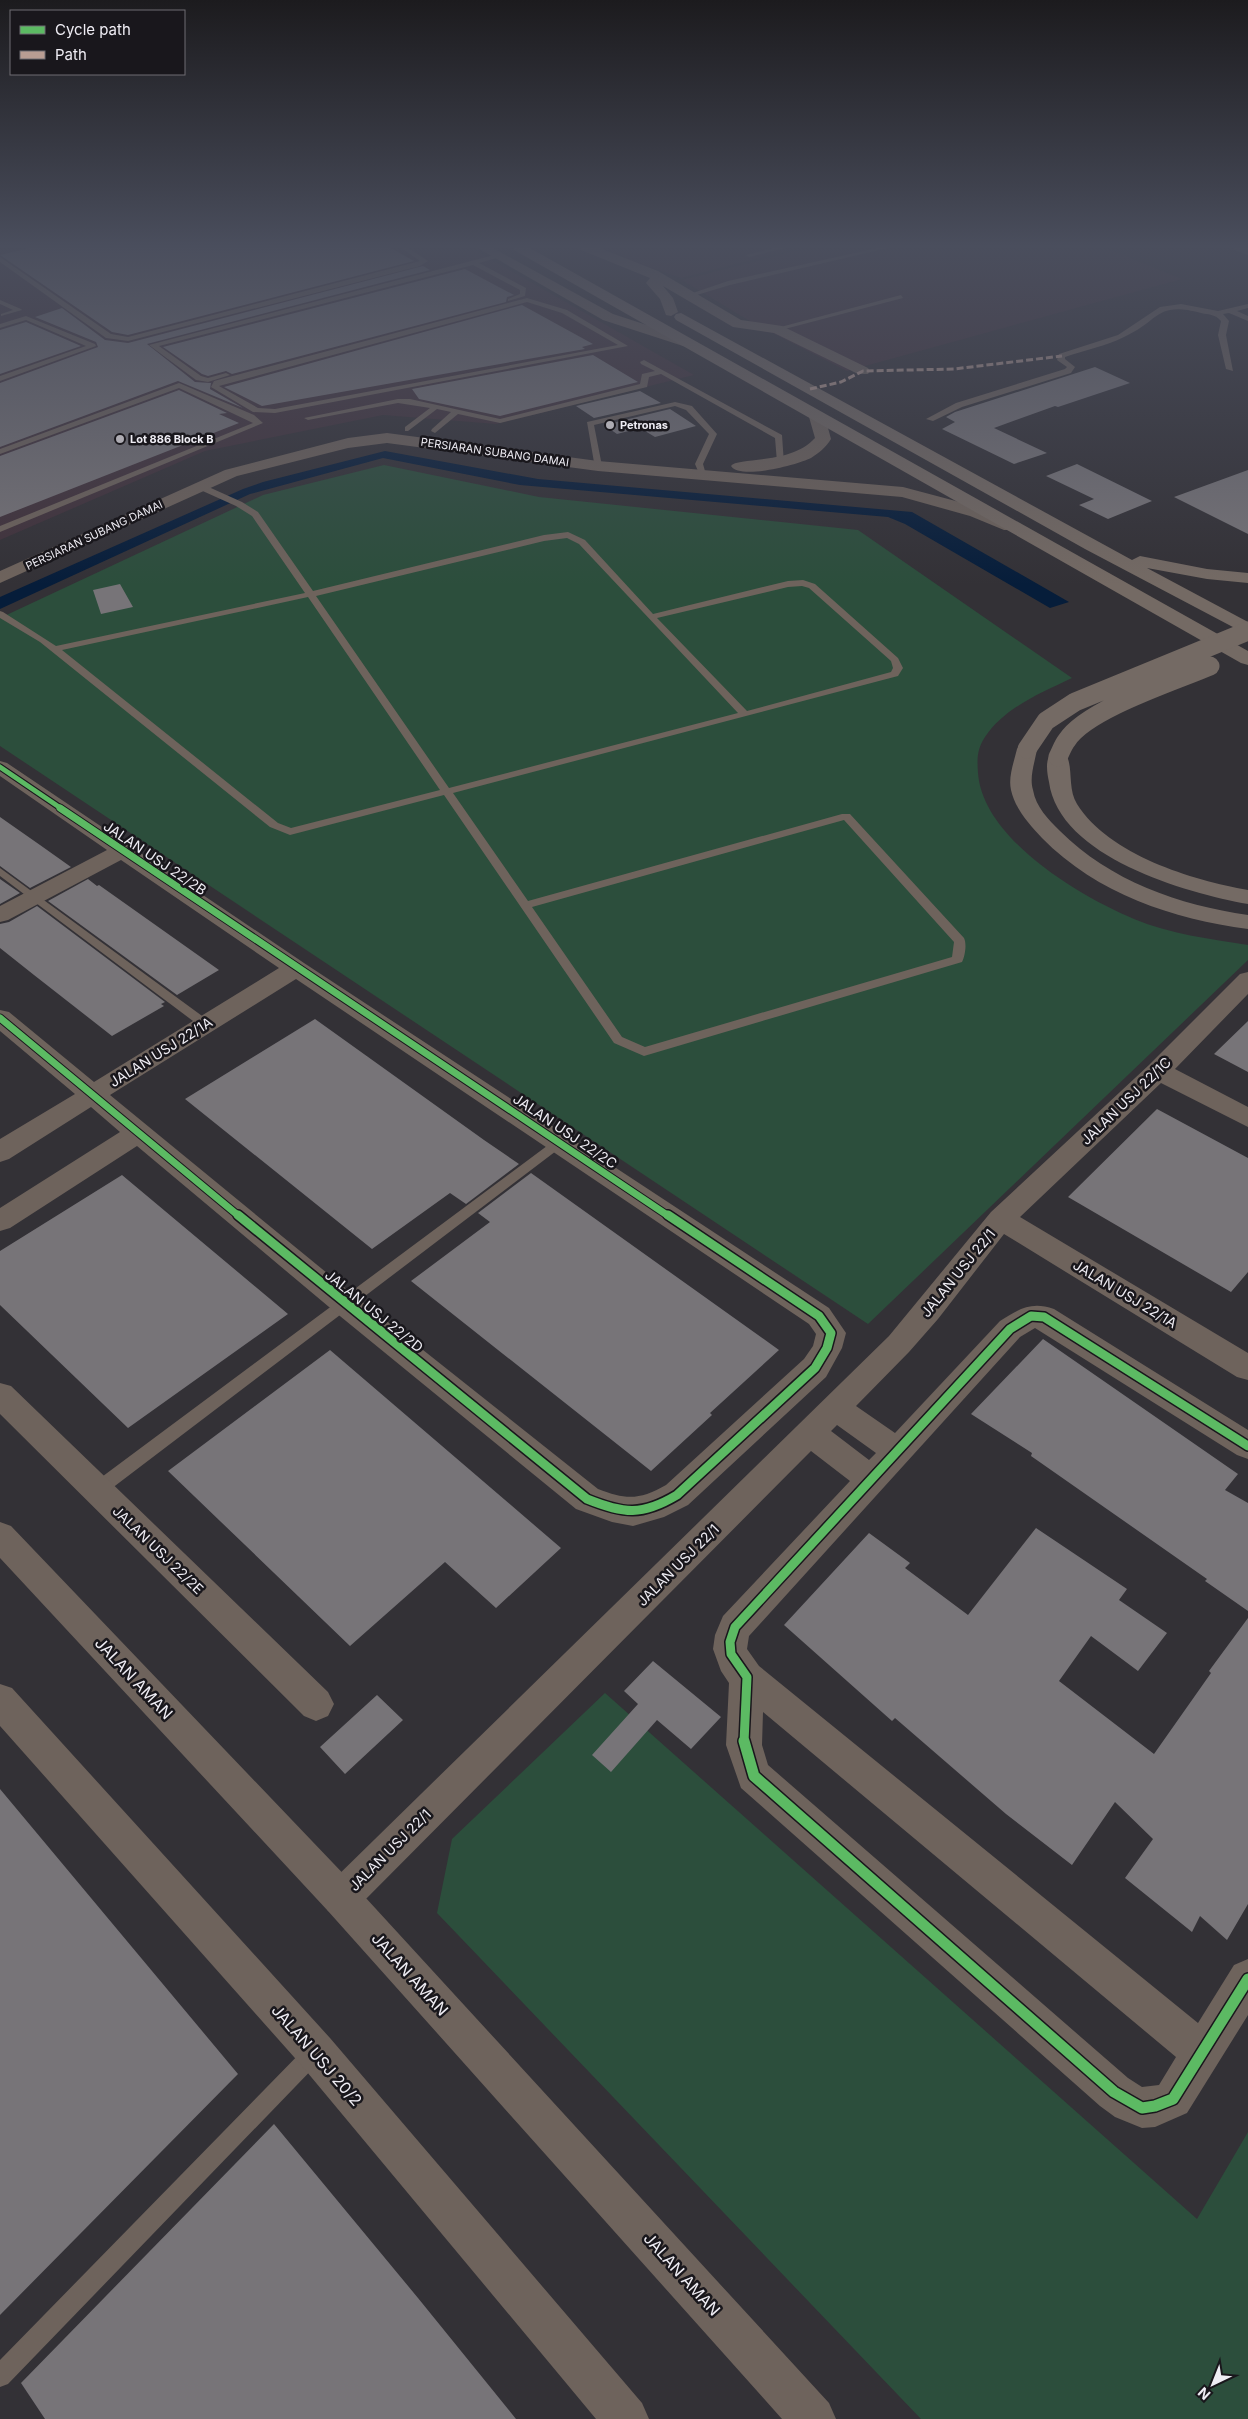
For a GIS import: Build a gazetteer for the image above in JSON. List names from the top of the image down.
{
  "streets": {
    "street": [
      "PERSIARAN SUBANG DAMAI",
      "JALAN USJ 22/2B",
      "JALAN USJ 22/1A",
      "JALAN USJ 22/1C",
      "JALAN USJ 22/2C",
      "JALAN USJ 22/1",
      "JALAN USJ 22/2D",
      "JALAN USJ 22/2E",
      "JALAN AMAN",
      "JALAN USJ 20/2"
    ]
  },
  "crossings": [
    ["JALAN USJ 22/2B", "JALAN USJ 22/1A"],
    ["JALAN USJ 22/2B", "JALAN USJ 22/2C"],
    ["JALAN USJ 22/1A", "JALAN USJ 22/1C"],
    ["JALAN USJ 22/1A", "JALAN USJ 22/2C"],
    ["JALAN USJ 22/1A", "JALAN USJ 22/1"],
    ["JALAN USJ 22/1A", "JALAN USJ 22/2D"],
    ["JALAN USJ 22/1C", "JALAN USJ 22/1"],
    ["JALAN USJ 22/2C", "JALAN USJ 22/2D"],
    ["JALAN USJ 22/1", "JALAN AMAN"]
  ],
  "places": ["Petronas", "Lot 886 Block B"],
  "legend": ["Cycle path", "Path"],
  "north": "bottom left"
}
